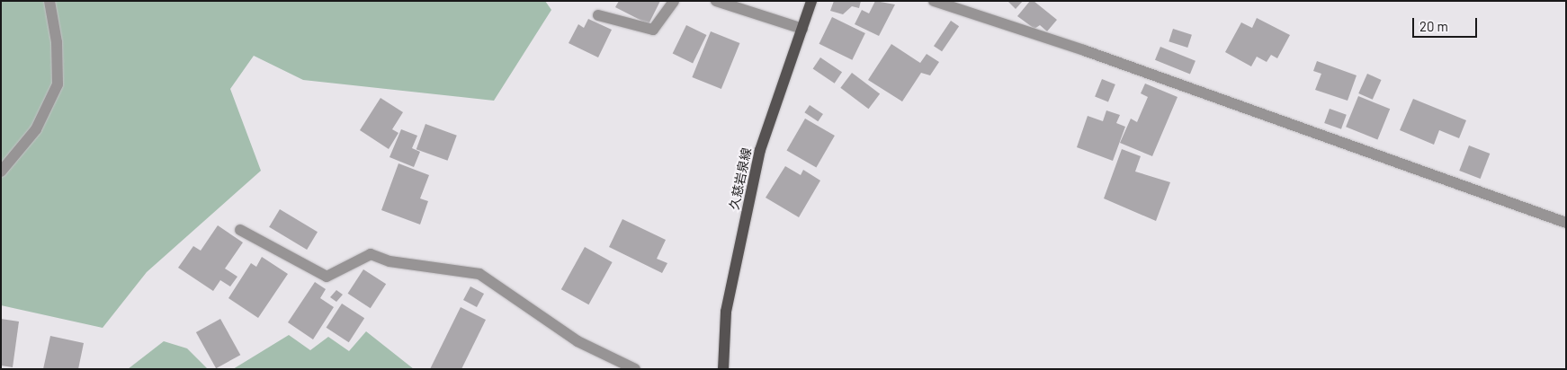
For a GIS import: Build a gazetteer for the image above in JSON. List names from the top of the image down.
{
  "streets": {
    "main road": ["久慈岩泉線"]
  },
  "scale_bar": "20 m"
}
